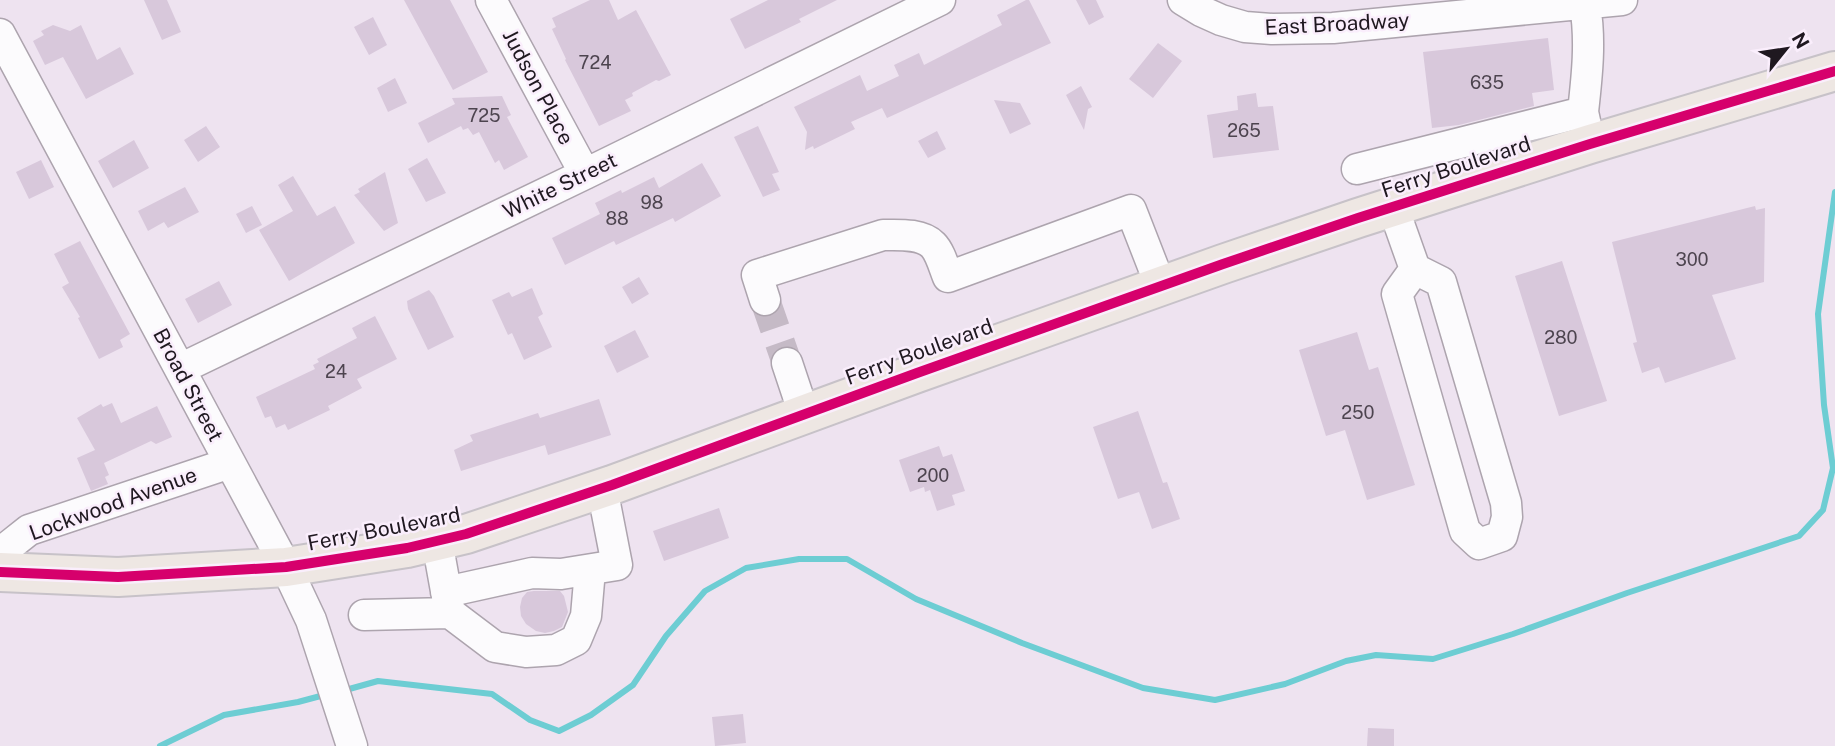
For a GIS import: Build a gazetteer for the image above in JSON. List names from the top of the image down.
{
  "streets": {
    "main road": ["Ferry Boulevard"],
    "street": [
      "East Broadway",
      "Judson Place",
      "White Street",
      "Broad Street",
      "Lockwood Avenue"
    ]
  },
  "crossings": [
    ["Judson Place", "White Street"],
    ["Ferry Boulevard", "Broad Street"],
    ["White Street", "Broad Street"],
    ["Broad Street", "Lockwood Avenue"]
  ],
  "house_numbers": [
    "724",
    "635",
    "725",
    "265",
    "98",
    "88",
    "300",
    "280",
    "24",
    "250",
    "200"
  ],
  "north": "top right"
}
